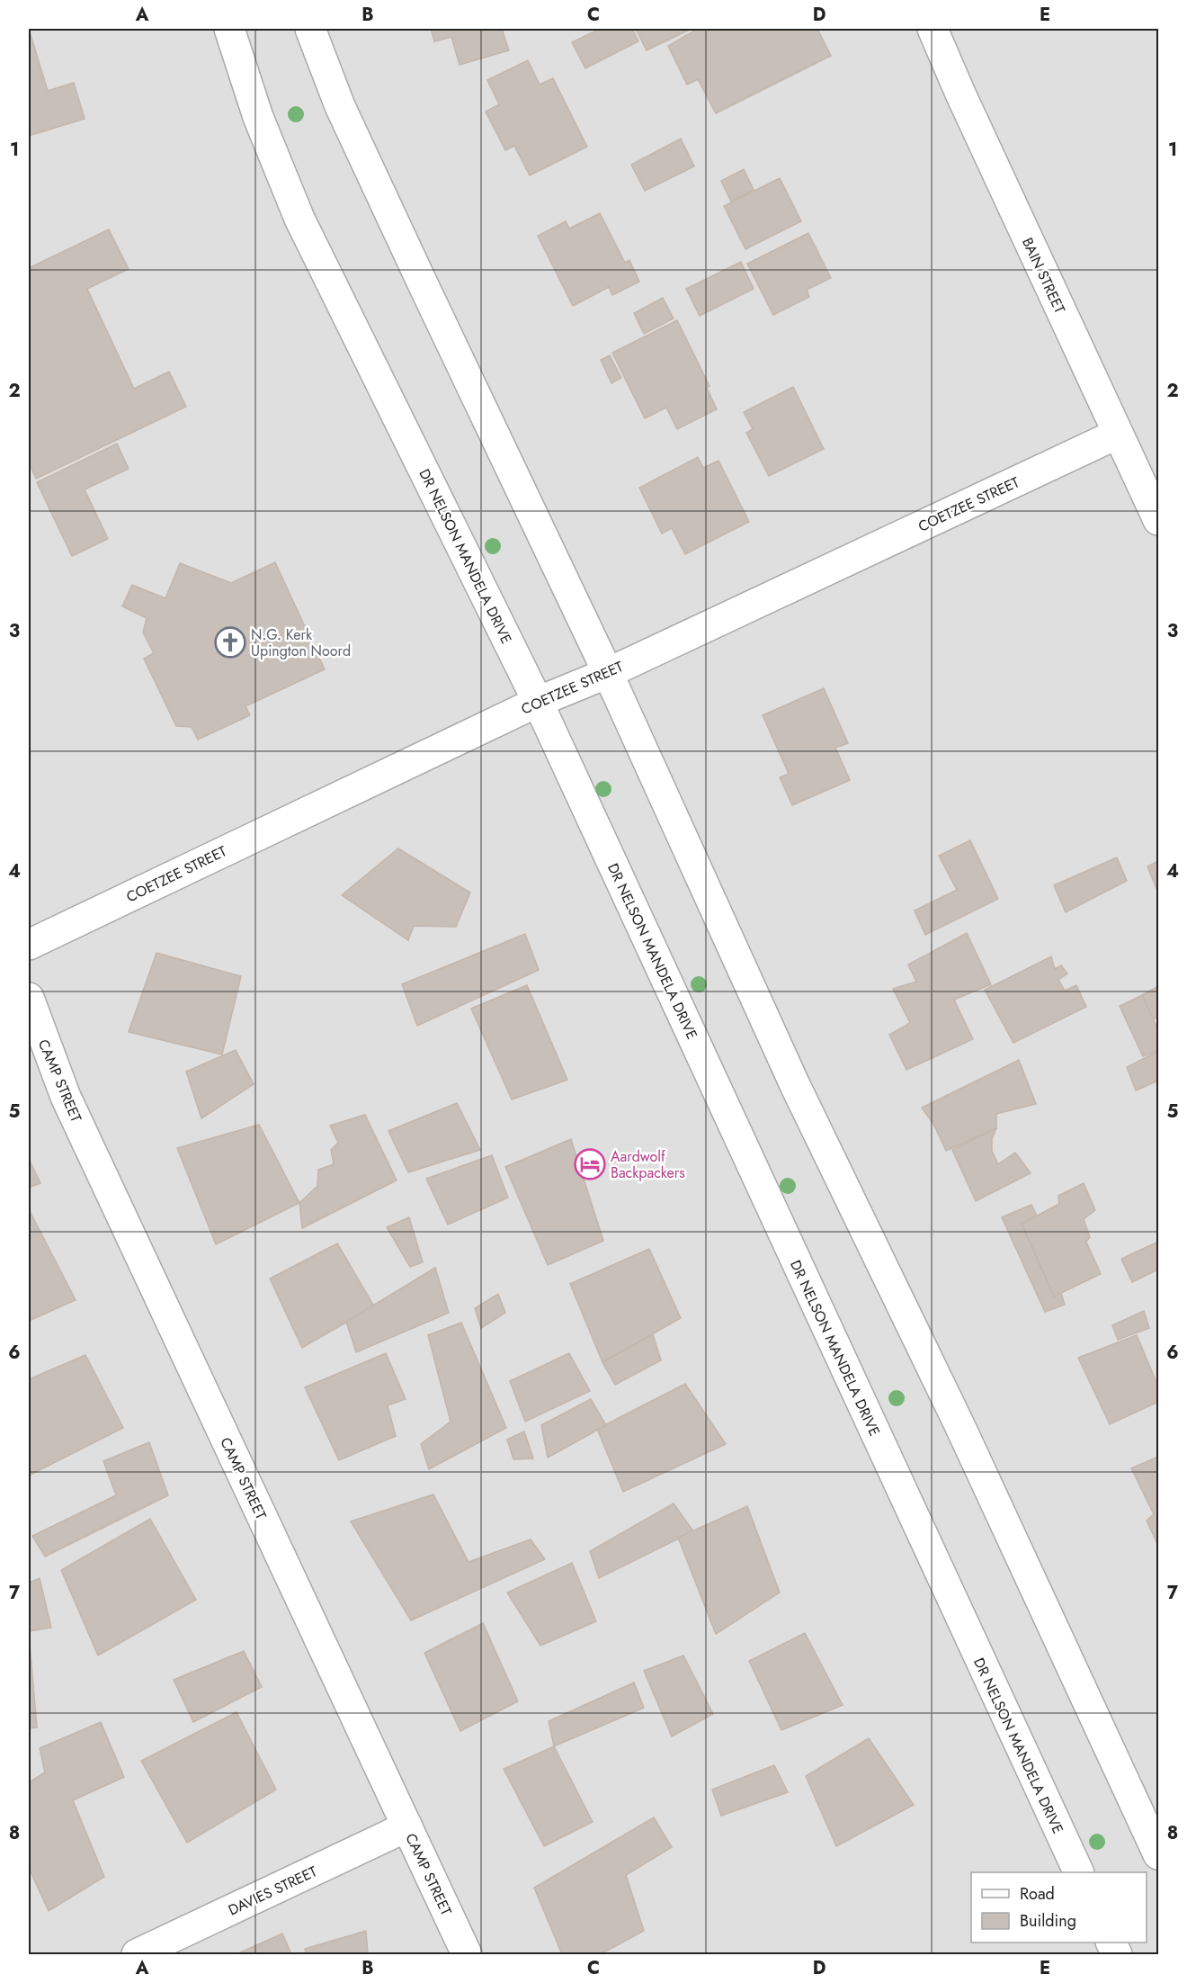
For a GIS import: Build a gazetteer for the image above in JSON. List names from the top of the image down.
{
  "streets": {
    "street": [
      "BAIN STREET",
      "COETZEE STREET",
      "DR NELSON MANDELA DRIVE",
      "CAMP STREET",
      "DAVIES STREET"
    ]
  },
  "crossings": [
    ["BAIN STREET", "COETZEE STREET"],
    ["COETZEE STREET", "DR NELSON MANDELA DRIVE"],
    ["CAMP STREET", "DAVIES STREET"]
  ],
  "places": {
    "church": ["N.G. Kerk Upington Noord"],
    "hotel": ["Aardwolf Backpackers"]
  },
  "legend": ["Road", "Building"],
  "grid": {
    "columns": [
      "A",
      "B",
      "C",
      "D",
      "E"
    ],
    "rows": [
      "1",
      "2",
      "3",
      "4",
      "5",
      "6",
      "7",
      "8"
    ]
  }
}
